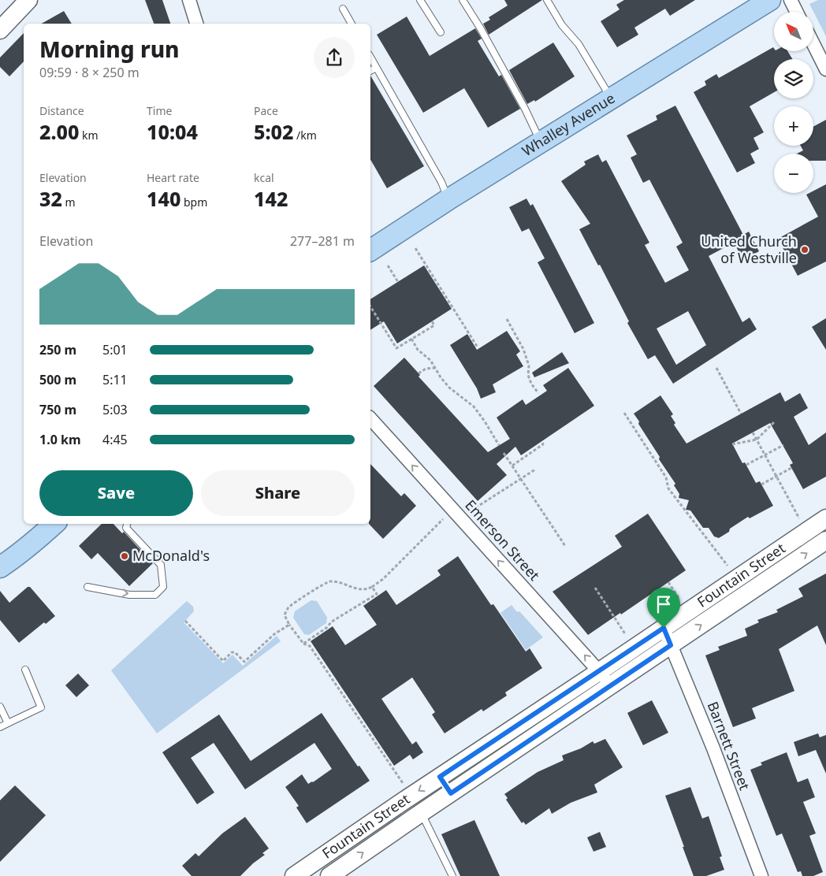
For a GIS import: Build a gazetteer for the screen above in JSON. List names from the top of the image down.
{
  "streets": {
    "main road": ["Whalley Avenue", "Fountain Street"],
    "street": ["Emerson Street", "Barnett Street"]
  },
  "crossings": [
    ["Emerson Street", "Fountain Street"],
    ["Fountain Street", "Barnett Street"]
  ],
  "one_way": ["Emerson Street"],
  "places": ["United Church of Westville", "McDonald's"],
  "north": "top left",
  "page": {
    "map_buttons": ["+", "−"],
    "heading": ["Morning run", "09:59 · 8 × 250 m"],
    "stats": [
      ["Distance", "2.00 km"],
      ["Time", "10:04"],
      ["Pace", "5:02 /km"],
      ["Elevation", "32 m"],
      ["Heart rate", "140 bpm"],
      ["kcal", "142"]
    ],
    "chart": ["Elevation", "277–281 m"],
    "list": [
      {
        "name": "250 m",
        "note": "5:01"
      },
      {
        "name": "500 m",
        "note": "5:11"
      },
      {
        "name": "750 m",
        "note": "5:03"
      },
      {
        "name": "1.0 km",
        "note": "4:45"
      }
    ],
    "buttons": ["Save", "Share"]
  }
}
